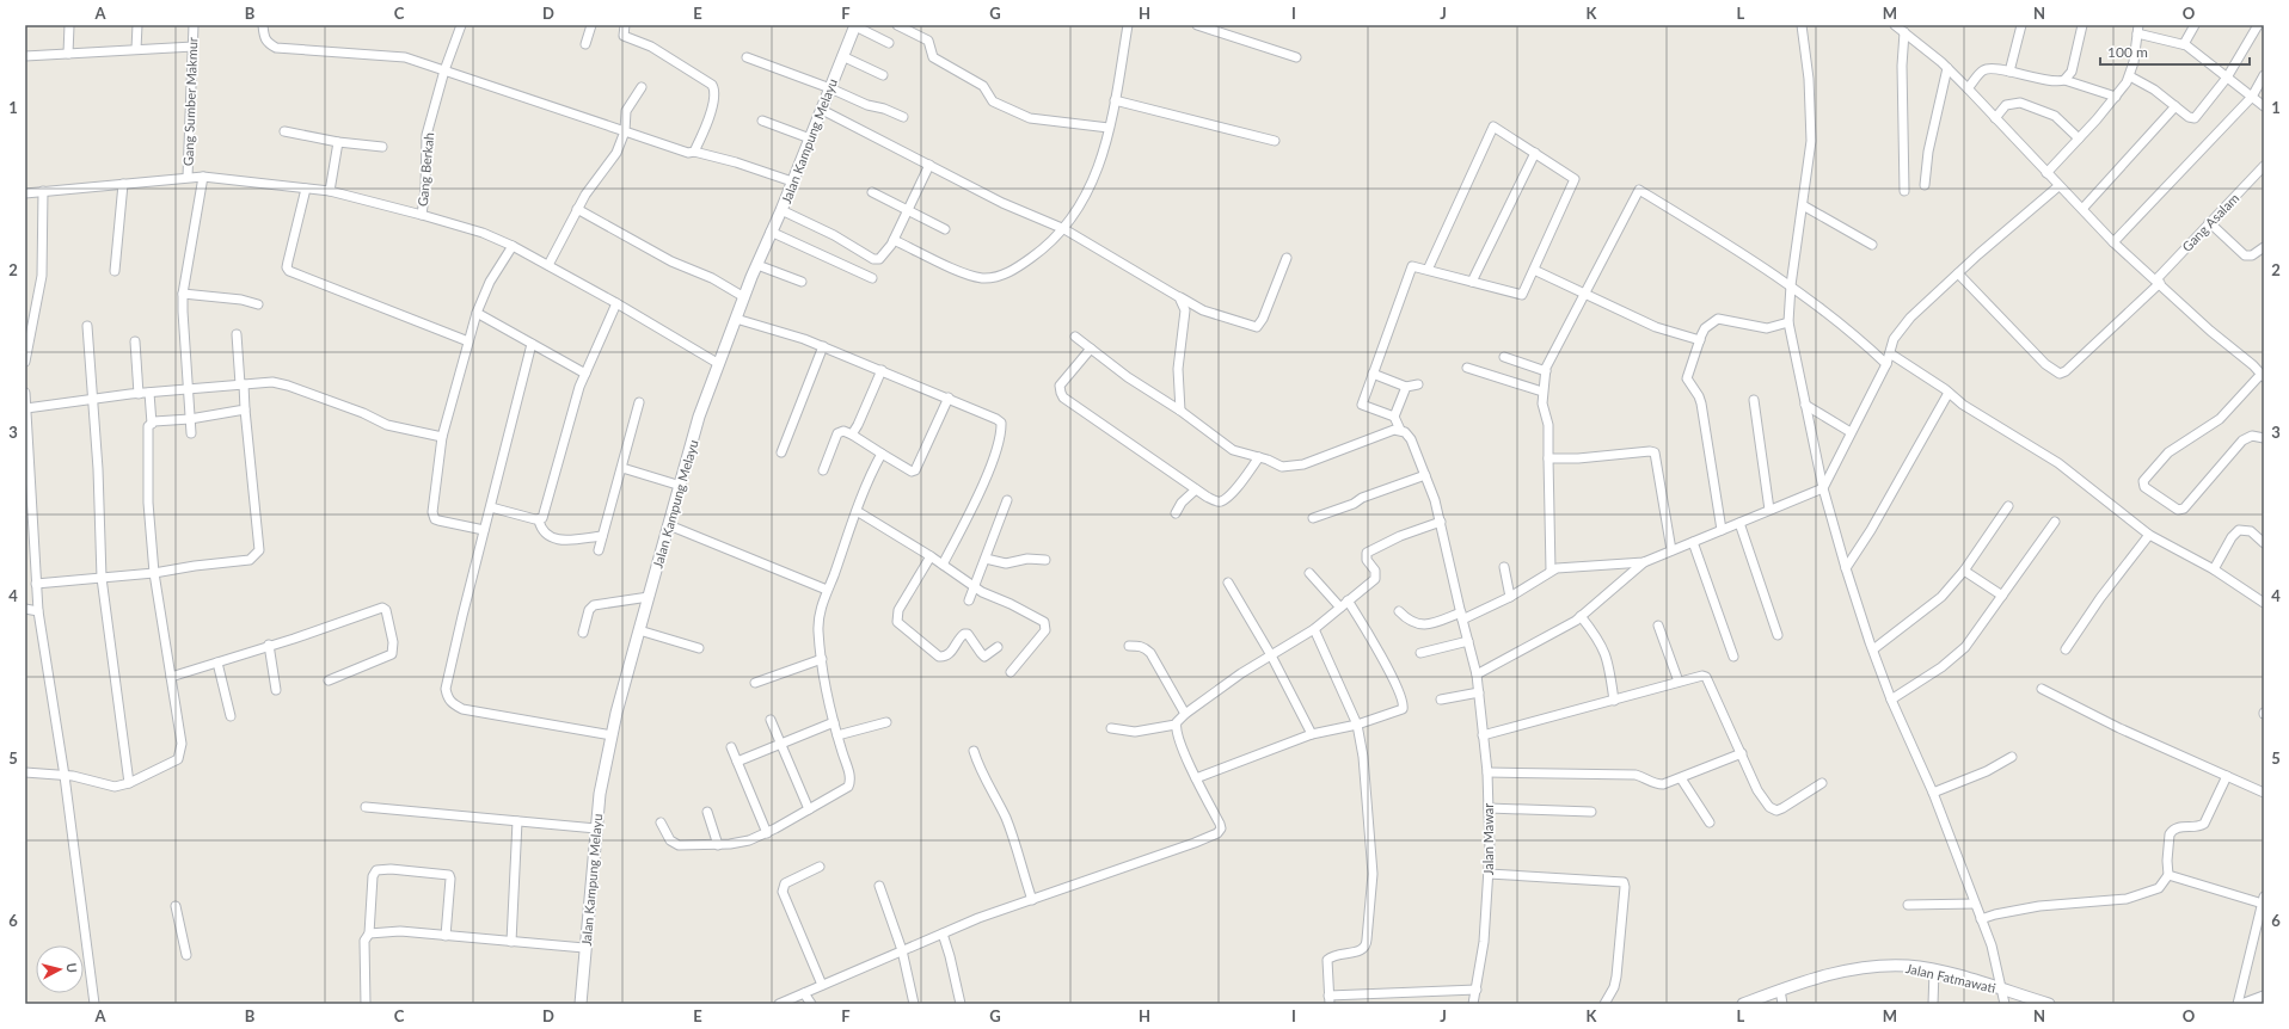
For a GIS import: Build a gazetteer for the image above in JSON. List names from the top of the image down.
{
  "streets": {
    "main road": ["Jalan Kampung Melayu", "Jalan Fatmawati"],
    "street": [
      "Gang Sumber Makmur",
      "Gang Berkah",
      "Gang Asalam",
      "Jalan Mawar"
    ]
  },
  "scale_bar": "100 m",
  "north": "right",
  "grid": {
    "columns": [
      "A",
      "B",
      "C",
      "D",
      "E",
      "F",
      "G",
      "H",
      "I",
      "J",
      "K",
      "L",
      "M",
      "N",
      "O"
    ],
    "rows": [
      "1",
      "2",
      "3",
      "4",
      "5",
      "6"
    ]
  }
}
